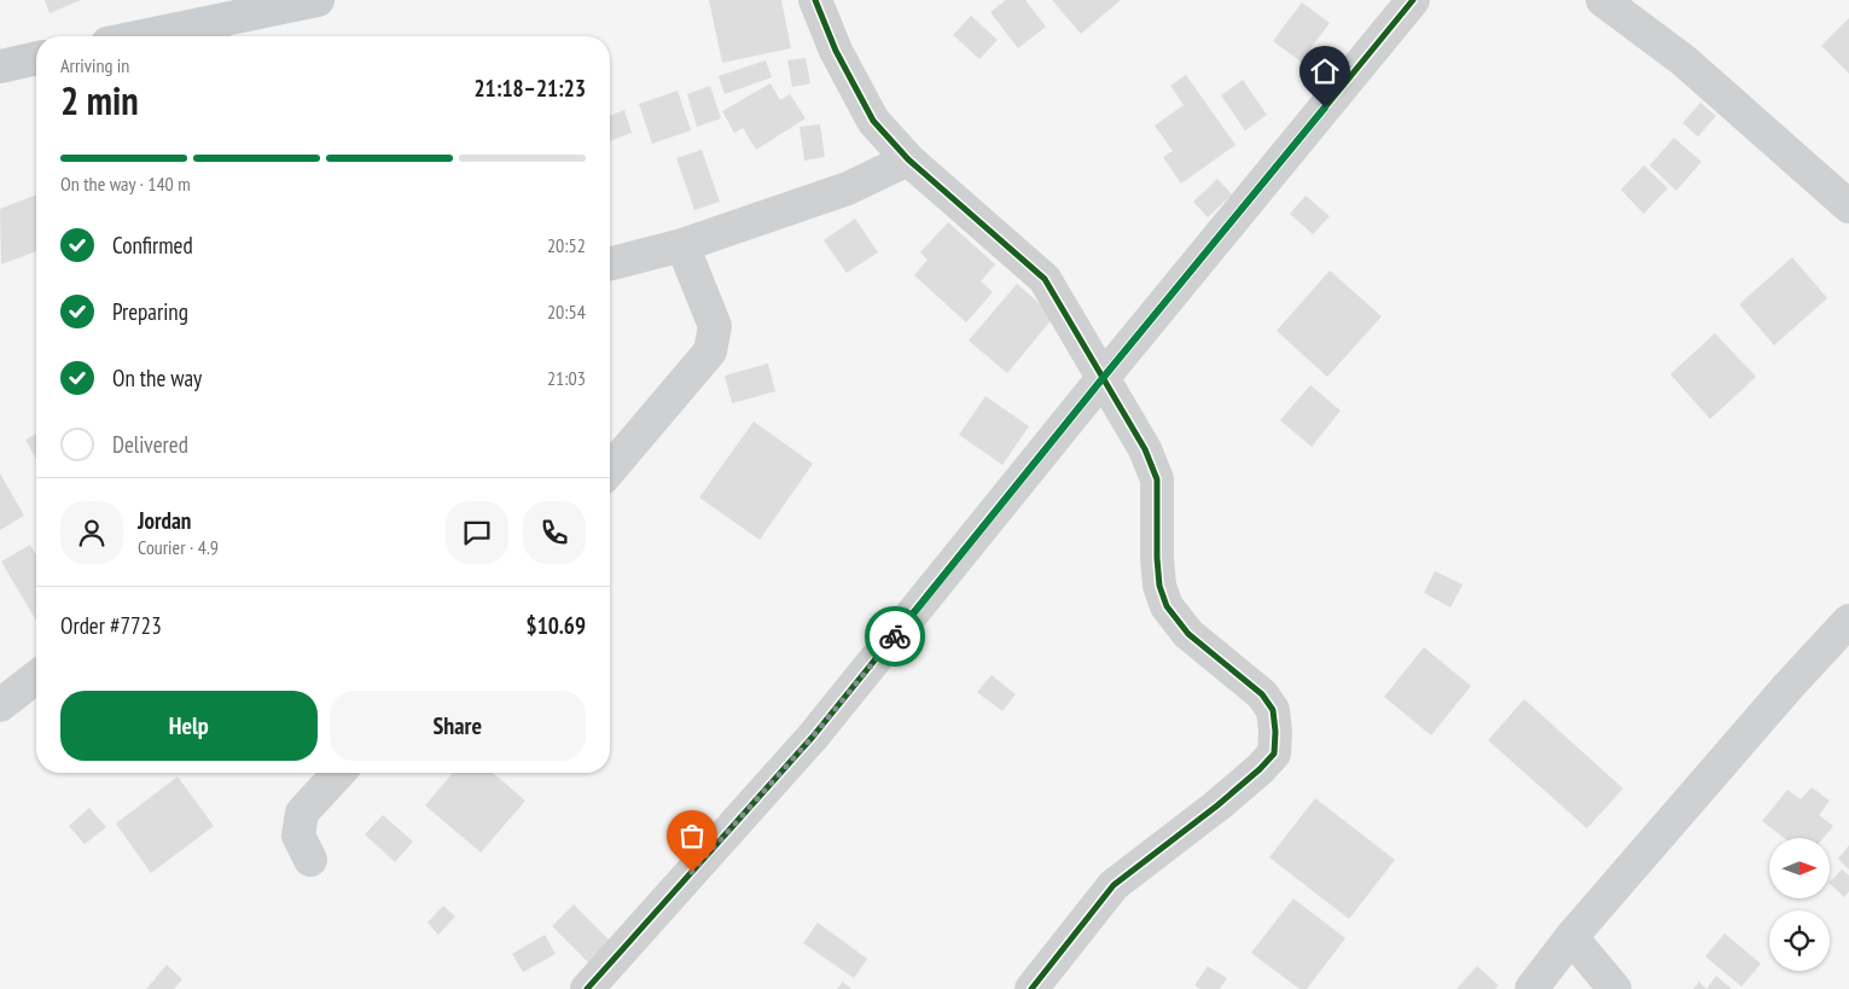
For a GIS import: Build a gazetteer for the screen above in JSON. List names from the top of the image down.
{
  "north": "right",
  "page": {
    "heading": ["2 min", "Arriving in", "21:18–21:23"],
    "panel": [
      "Jordan",
      "Courier · 4.9",
      "Order #7723",
      "$10.69"
    ],
    "bar": "On the way · 140 m",
    "list": [
      ["Confirmed", "20:52"],
      ["Preparing", "20:54"],
      ["On the way", "21:03"],
      "Delivered"
    ],
    "buttons": ["Help", "Share"]
  }
}
